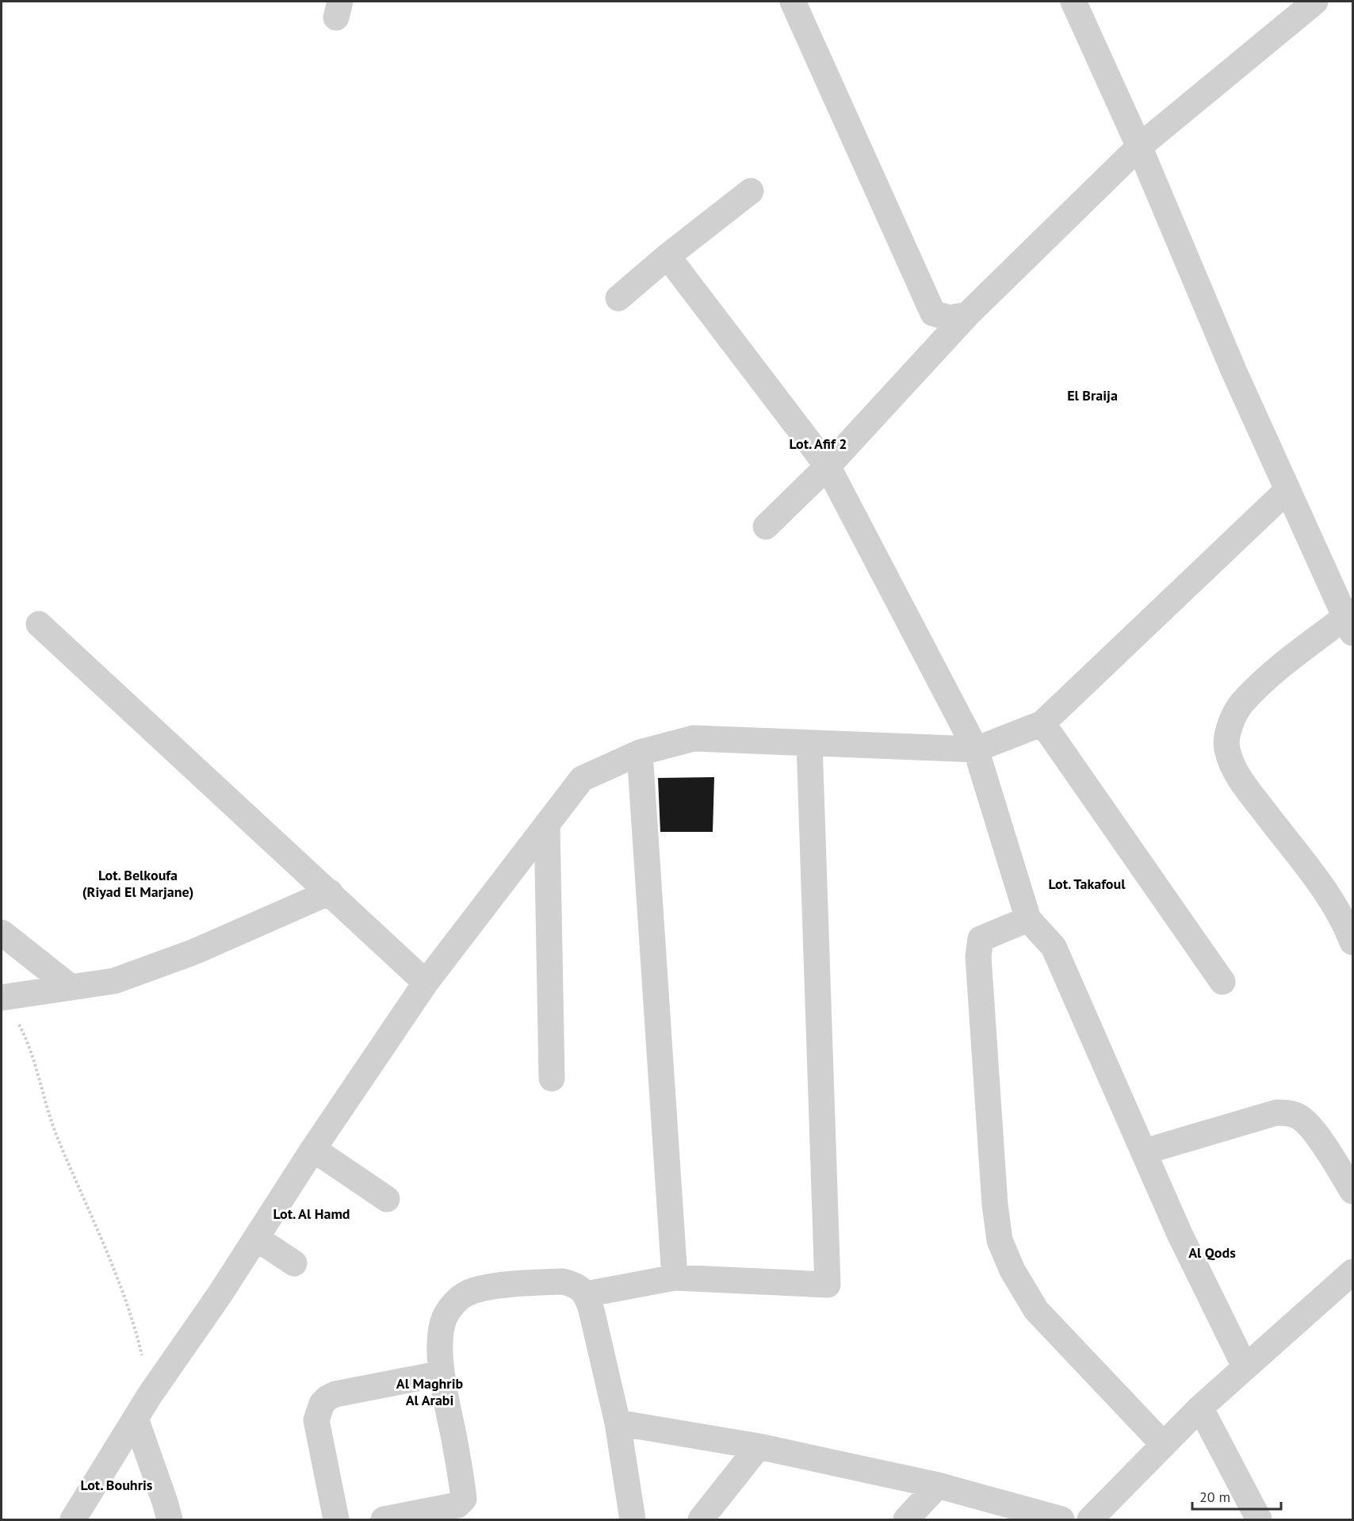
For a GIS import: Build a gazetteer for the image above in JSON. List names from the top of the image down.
{
  "districts": [
    "El Braija",
    "Lot. Afif 2",
    "Lot. Belkoufa (Riyad El Marjane)",
    "Lot. Takafoul",
    "Lot. Al Hamd",
    "Al Qods",
    "Al Maghrib Al Arabi",
    "Lot. Bouhris"
  ],
  "scale_bar": "20 m"
}
